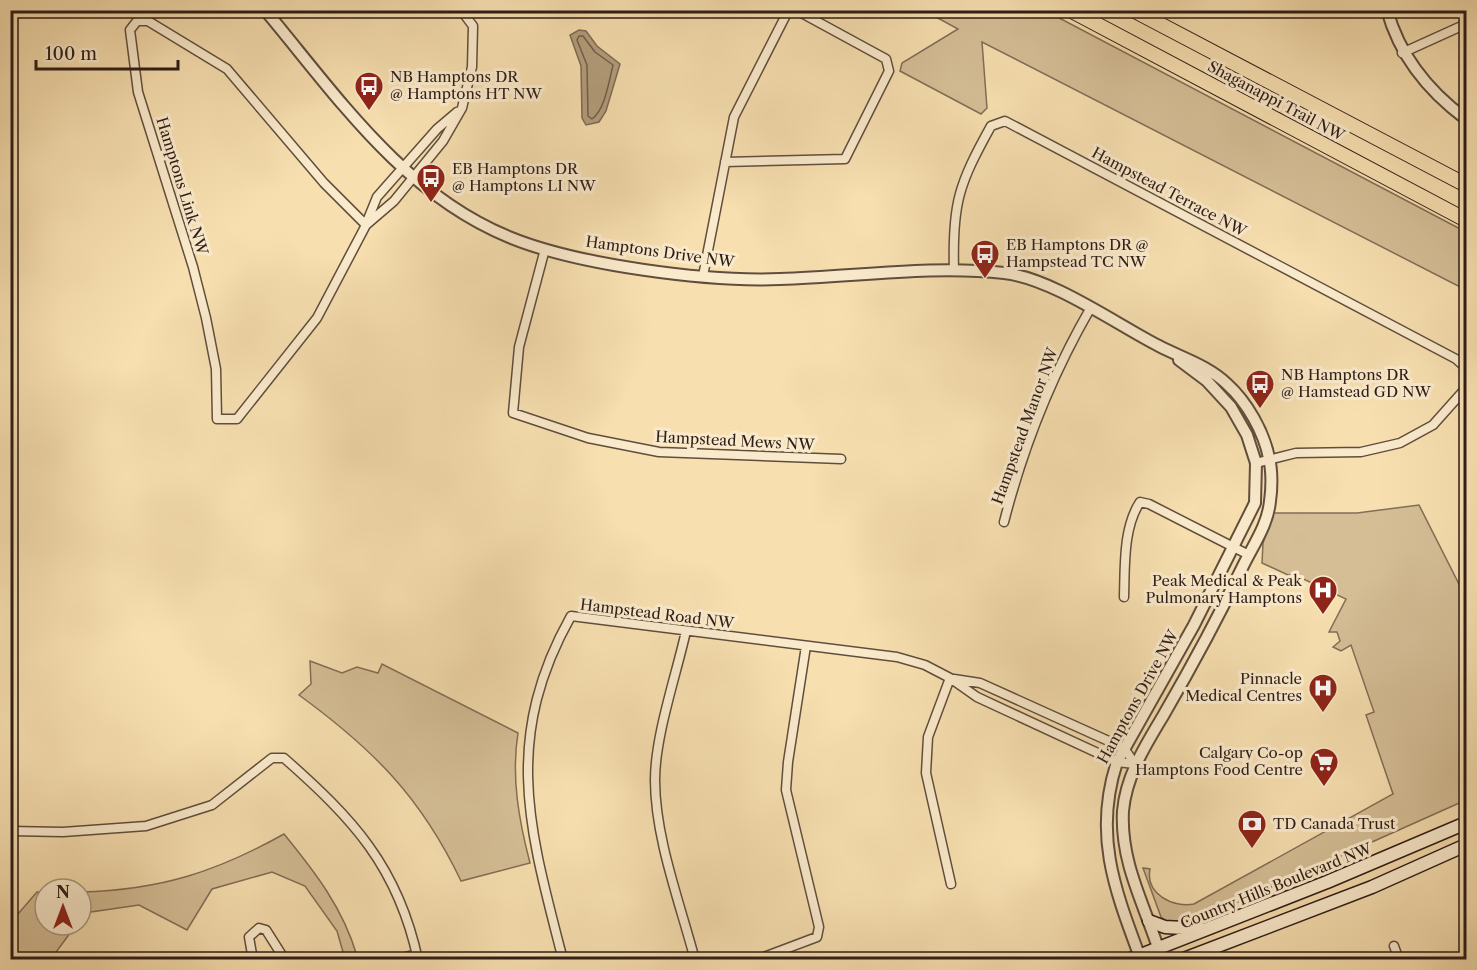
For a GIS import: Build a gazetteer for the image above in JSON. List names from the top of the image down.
{
  "streets": {
    "main road": ["Shaganappi Trail NW", "Country Hills Boulevard NW"],
    "street": [
      "Hamptons Link NW",
      "Hampstead Terrace NW",
      "Hamptons Drive NW",
      "Hampstead Manor NW",
      "Hampstead Mews NW",
      "Hampstead Road NW"
    ]
  },
  "crossings": [
    ["Hamptons Link NW", "Hamptons Drive NW"],
    ["Hampstead Terrace NW", "Hamptons Drive NW"],
    ["Hamptons Drive NW", "Hampstead Manor NW"],
    ["Hamptons Drive NW", "Hampstead Mews NW"],
    ["Hamptons Drive NW", "Hampstead Road NW"],
    ["Hamptons Drive NW", "Country Hills Boulevard NW"]
  ],
  "places": {
    "bus stop": [
      "NB Hamptons DR @ Hamptons HT NW",
      "EB Hamptons DR @ Hamptons LI NW",
      "EB Hamptons DR @ Hampstead TC NW",
      "NB Hamptons DR @ Hamstead GD NW"
    ],
    "hospital": ["Peak Medical & Peak Pulmonary Hamptons", "Pinnacle Medical Centres"],
    "supermarket": ["Calgary Co-op Hamptons Food Centre"],
    "bank": ["TD Canada Trust"]
  },
  "scale_bar": "100 m",
  "north": "top"
}
